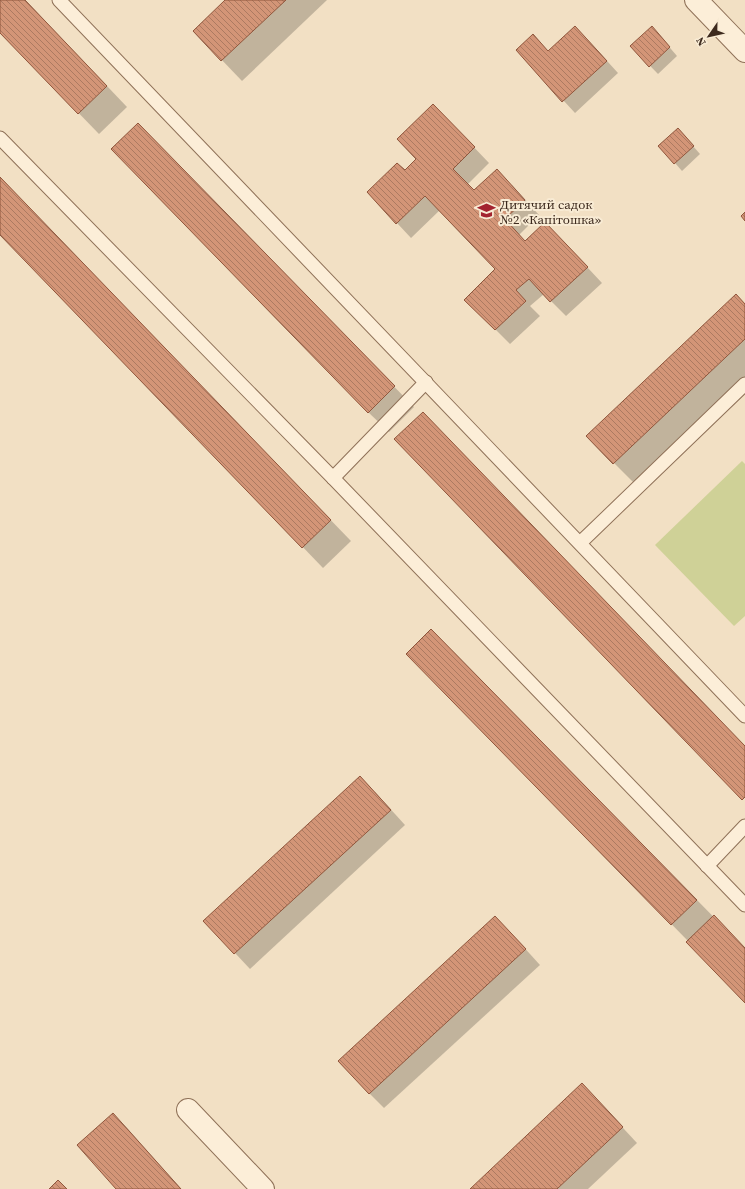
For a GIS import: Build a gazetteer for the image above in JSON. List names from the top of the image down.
{
  "places": {
    "school or university": ["Дитячий садок №2 «Капітошка»"]
  },
  "north": "bottom left"
}
